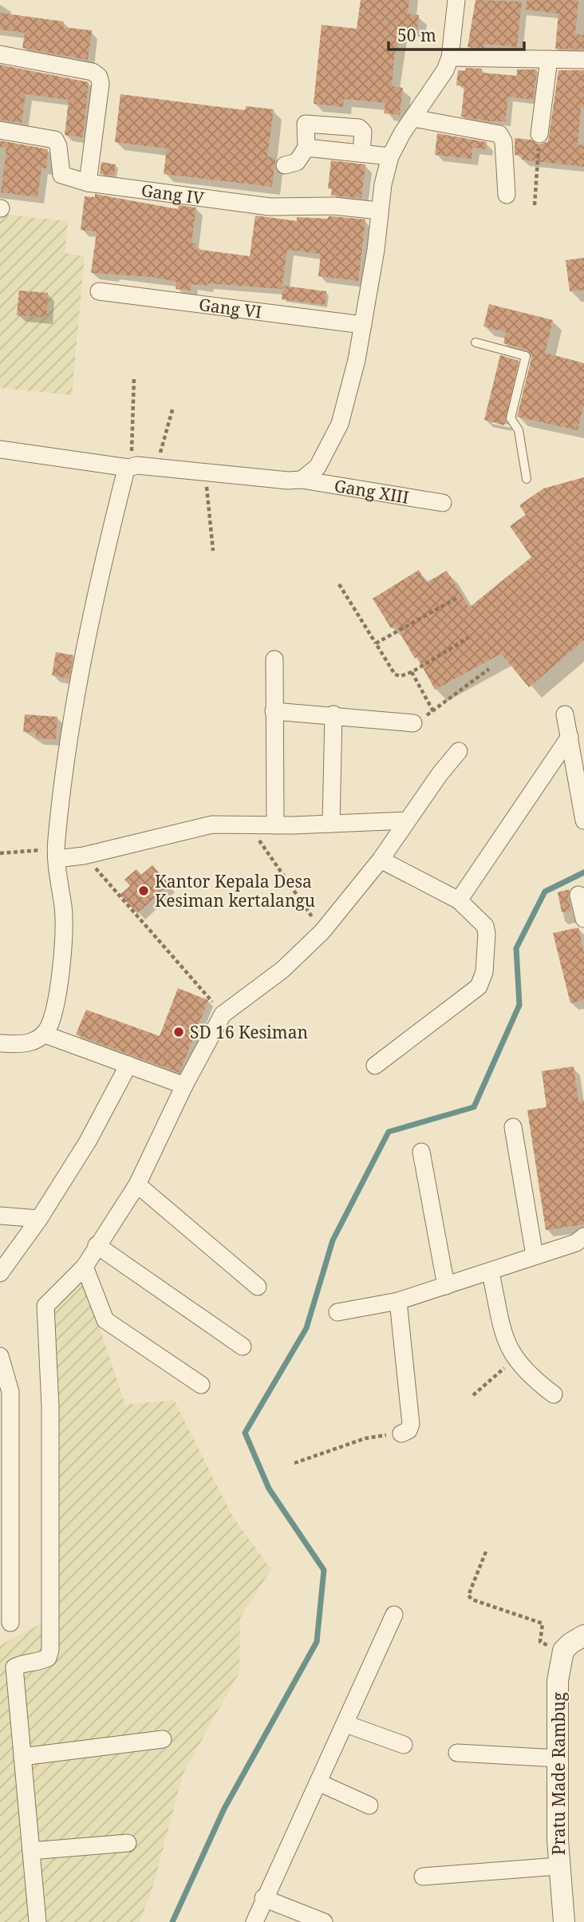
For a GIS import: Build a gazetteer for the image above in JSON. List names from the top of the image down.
{
  "streets": {
    "street": [
      "Gang IV",
      "Gang VI",
      "Gang XIII",
      "Pratu Made Rambug"
    ]
  },
  "places": ["Kantor Kepala Desa Kesiman kertalangu", "SD 16 Kesiman"],
  "scale_bar": "50 m"
}
